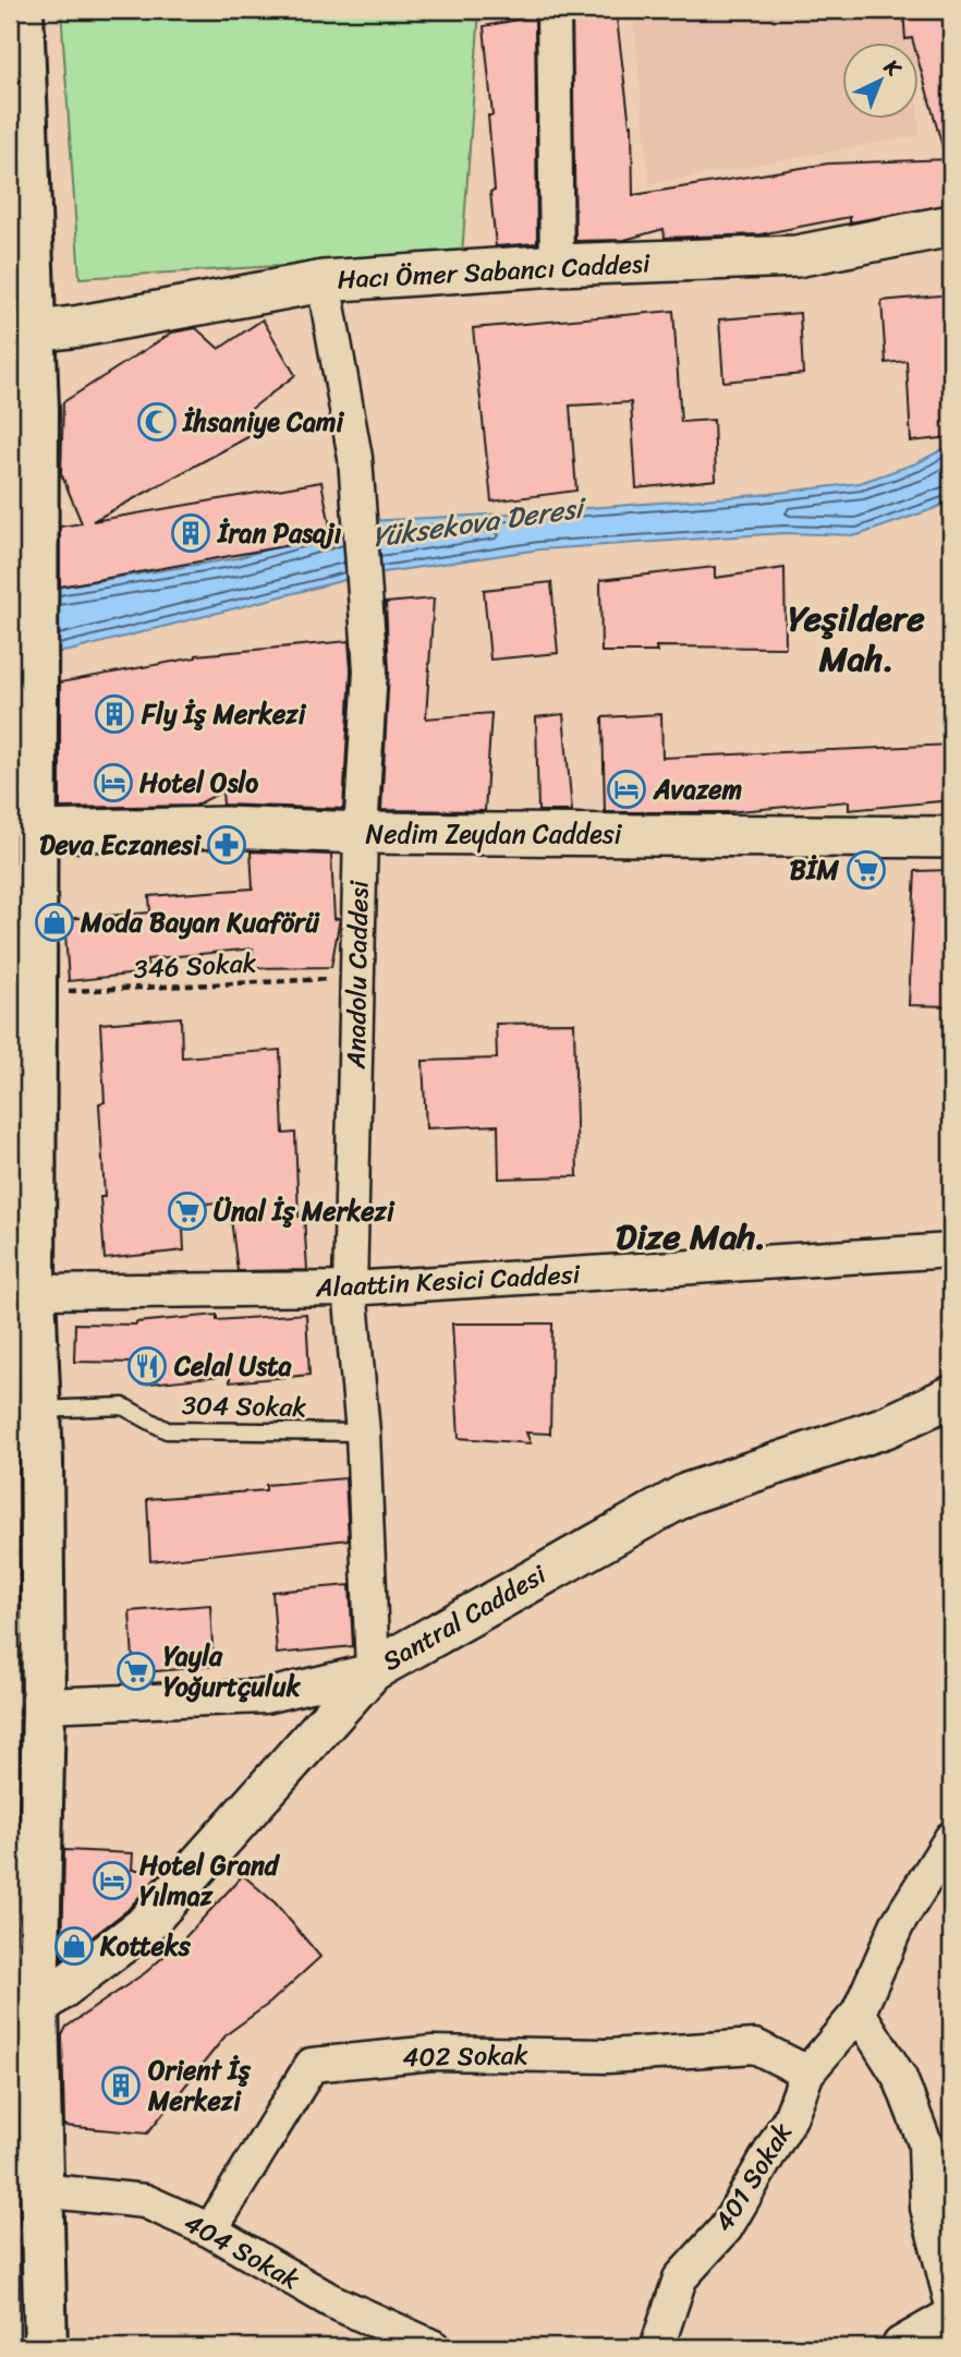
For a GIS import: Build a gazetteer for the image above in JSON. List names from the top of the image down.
{
  "streets": {
    "street": [
      "Hacı Ömer Sabancı Caddesi",
      "Nedim Zeydan Caddesi",
      "Anadolu Caddesi",
      "Alaattin Kesici Caddesi",
      "Santral Caddesi",
      "402 Sokak",
      "401 Sokak",
      "404 Sokak"
    ],
    "lane": ["304 Sokak"],
    "path": ["346 Sokak"]
  },
  "crossings": [
    ["Hacı Ömer Sabancı Caddesi", "Anadolu Caddesi"],
    ["Nedim Zeydan Caddesi", "Anadolu Caddesi"],
    ["346 Sokak", "Anadolu Caddesi"],
    ["Anadolu Caddesi", "Alaattin Kesici Caddesi"],
    ["Anadolu Caddesi", "304 Sokak"],
    ["Anadolu Caddesi", "Santral Caddesi"],
    ["402 Sokak", "401 Sokak"],
    ["402 Sokak", "404 Sokak"]
  ],
  "districts": ["Yeşildere Mah.", "Dize Mah."],
  "water": ["Yüksekova Deresi"],
  "places": {
    "mosque": ["İhsaniye Cami"],
    "building": ["İran Pasajı", "Fly İş Merkezi", "Orient İş Merkezi"],
    "hotel": ["Hotel Oslo", "Avazem", "Hotel Grand Yılmaz"],
    "pharmacy": ["Deva Eczanesi"],
    "supermarket": ["BİM", "Ünal İş Merkezi", "Yayla Yoğurtçuluk"],
    "shop": ["Moda Bayan Kuaförü", "Kotteks"],
    "restaurant": ["Celal Usta"]
  },
  "north": "top right"
}
